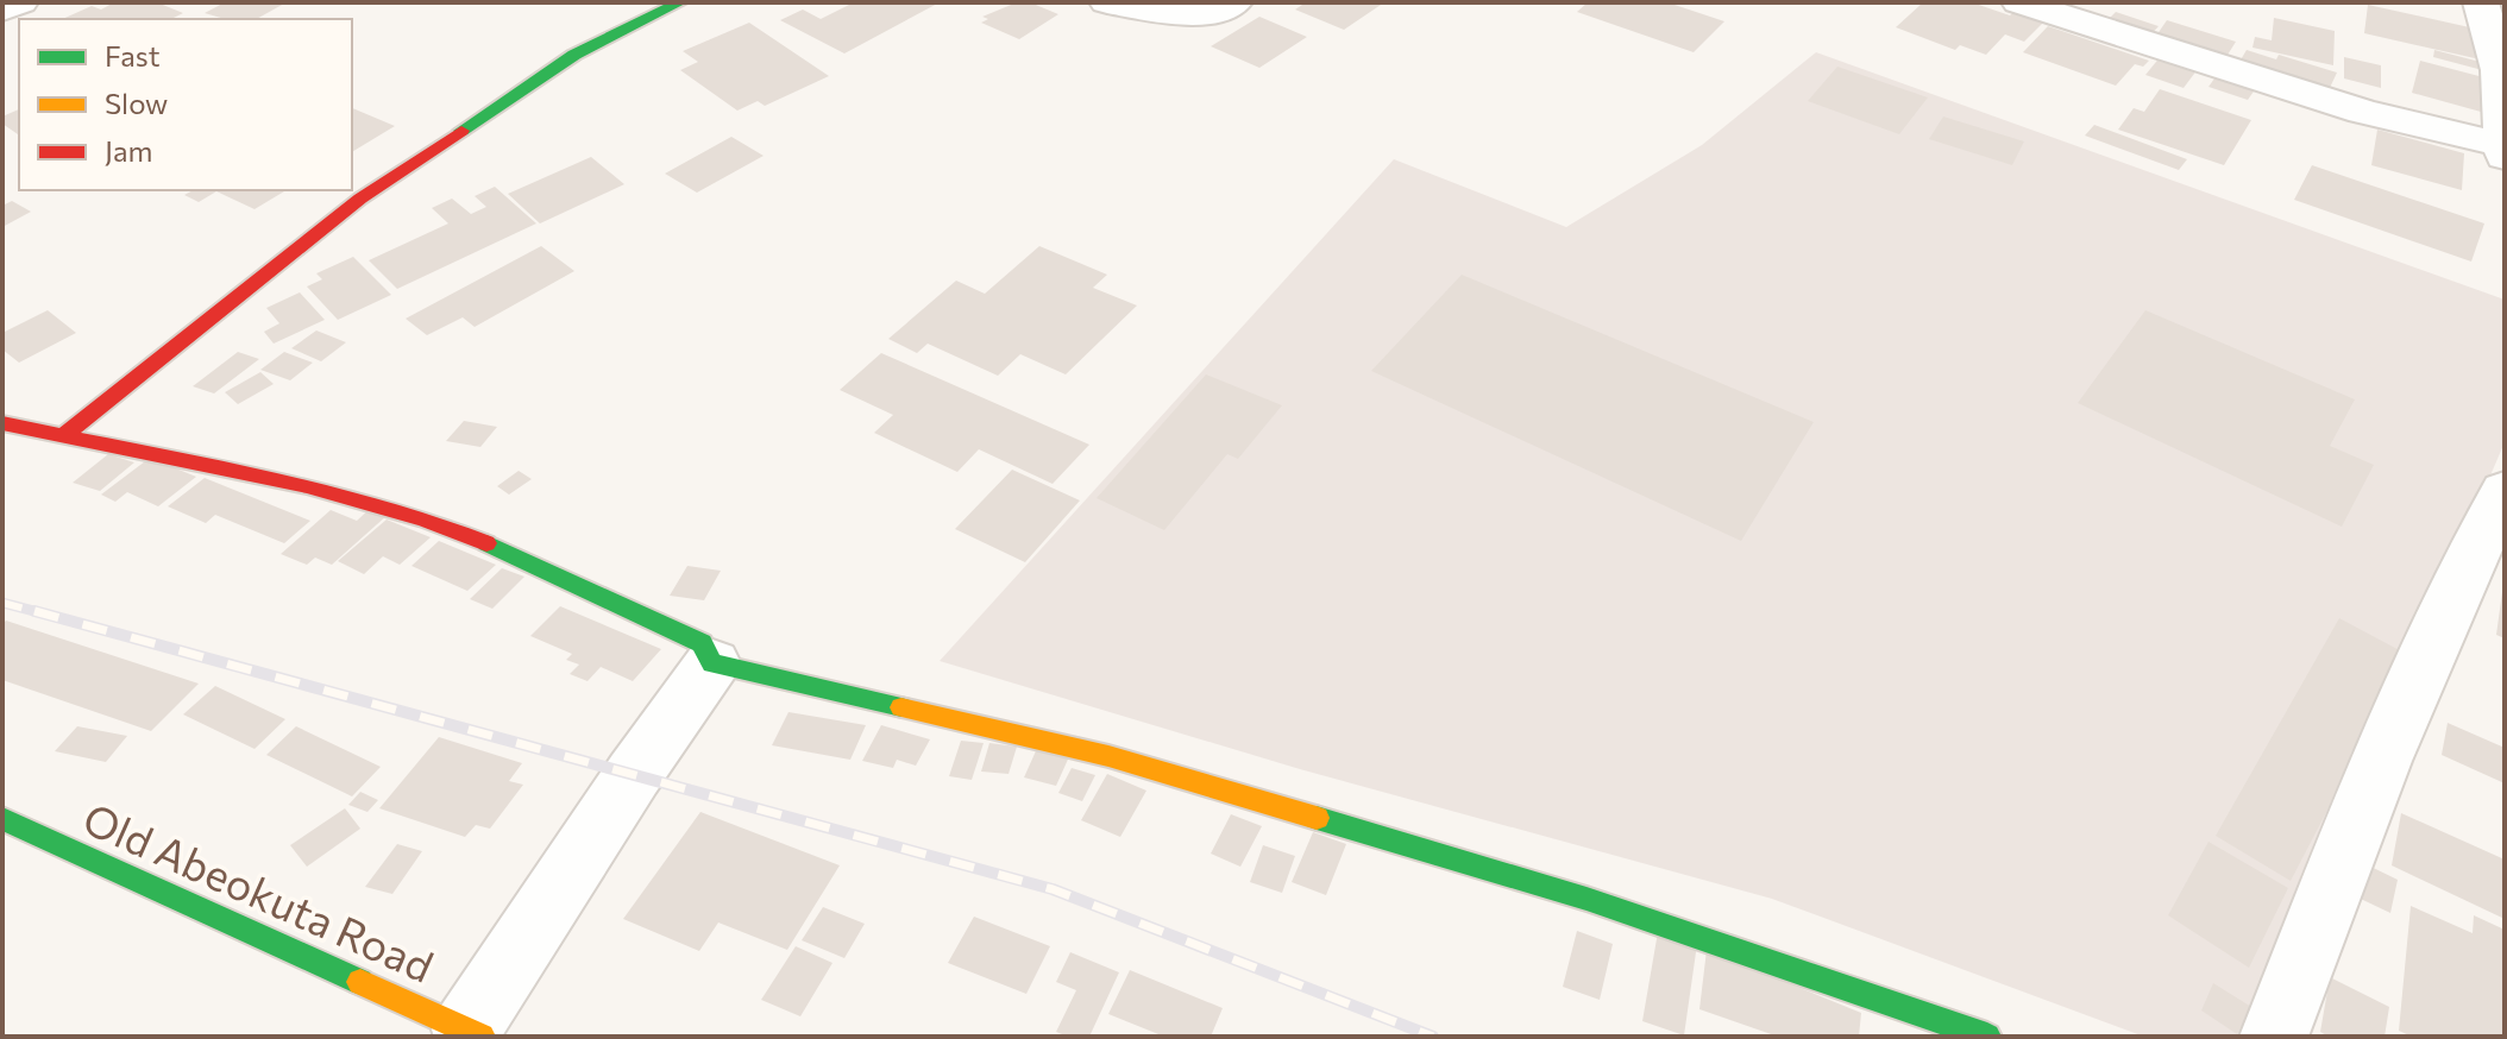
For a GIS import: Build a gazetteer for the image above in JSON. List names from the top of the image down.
{
  "streets": {
    "main road": ["Old Abeokuta Road"]
  },
  "legend": ["Fast", "Slow", "Jam"]
}
